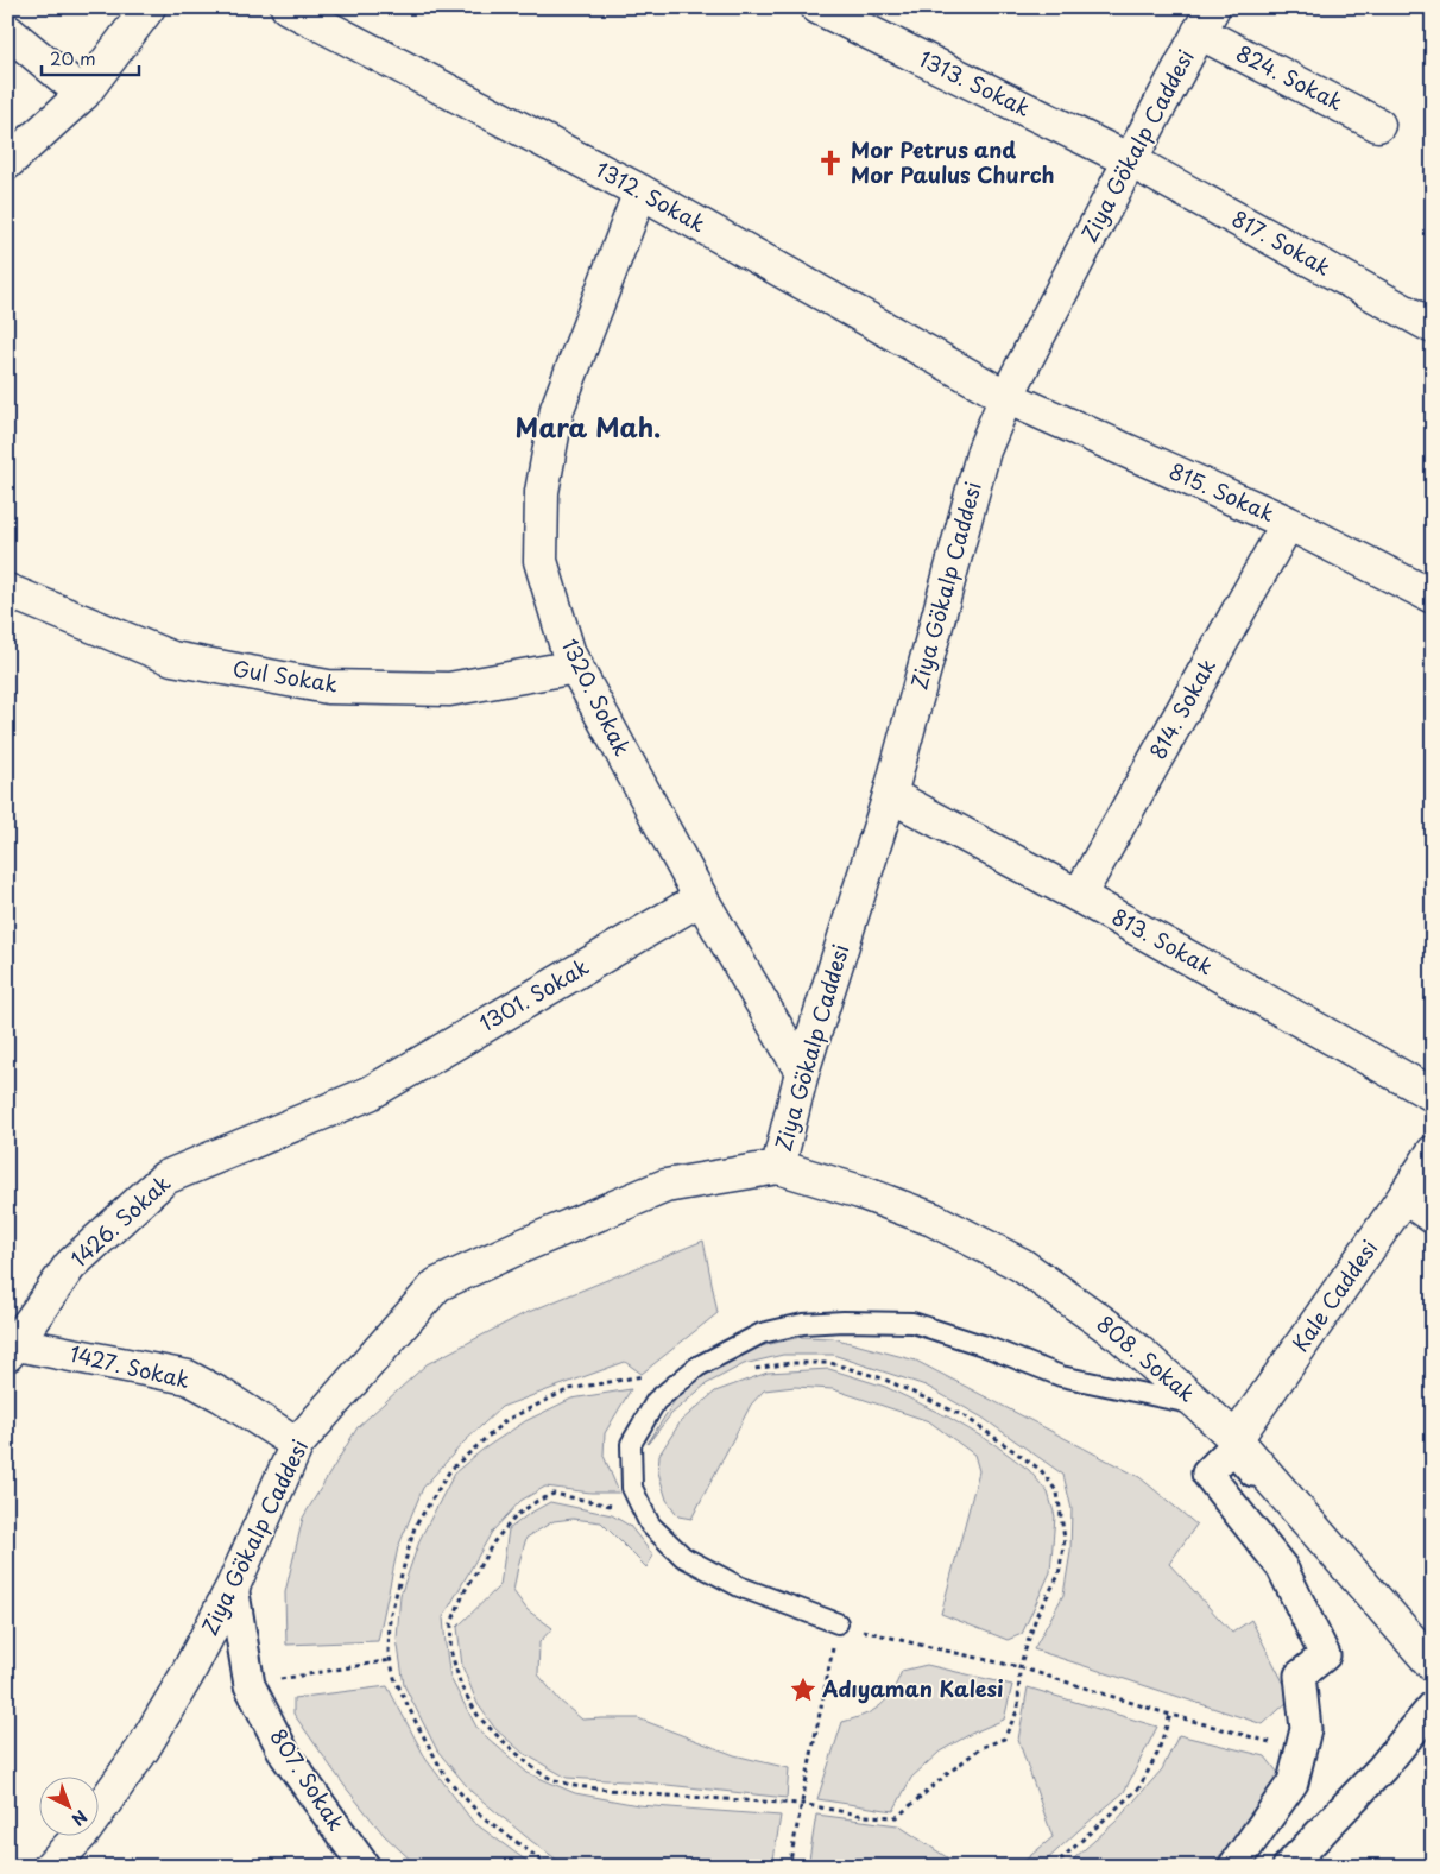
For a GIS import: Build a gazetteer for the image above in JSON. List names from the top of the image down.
{
  "streets": {
    "street": [
      "824. Sokak",
      "1313. Sokak",
      "Ziya Gökalp Caddesi",
      "1312. Sokak",
      "817. Sokak",
      "815. Sokak",
      "Gul Sokak",
      "1320. Sokak",
      "814. Sokak",
      "813. Sokak",
      "1301. Sokak",
      "1426. Sokak",
      "Kale Caddesi",
      "808. Sokak",
      "1427. Sokak",
      "807. Sokak"
    ]
  },
  "crossings": [
    ["824. Sokak", "Ziya Gökalp Caddesi"],
    ["1313. Sokak", "Ziya Gökalp Caddesi"],
    ["1313. Sokak", "817. Sokak"],
    ["Ziya Gökalp Caddesi", "1312. Sokak"],
    ["Ziya Gökalp Caddesi", "817. Sokak"],
    ["Ziya Gökalp Caddesi", "815. Sokak"],
    ["Ziya Gökalp Caddesi", "1320. Sokak"],
    ["Ziya Gökalp Caddesi", "813. Sokak"],
    ["Ziya Gökalp Caddesi", "808. Sokak"],
    ["Ziya Gökalp Caddesi", "1427. Sokak"],
    ["Ziya Gökalp Caddesi", "807. Sokak"],
    ["1312. Sokak", "815. Sokak"],
    ["1312. Sokak", "1320. Sokak"],
    ["815. Sokak", "814. Sokak"],
    ["Gul Sokak", "1320. Sokak"],
    ["1320. Sokak", "1301. Sokak"],
    ["814. Sokak", "813. Sokak"],
    ["1301. Sokak", "1426. Sokak"],
    ["1426. Sokak", "1427. Sokak"],
    ["Kale Caddesi", "808. Sokak"]
  ],
  "districts": ["Mara Mah."],
  "places": {
    "church": ["Mor Petrus and Mor Paulus Church"],
    "place": ["Adıyaman Kalesi"]
  },
  "scale_bar": "20 m",
  "north": "bottom right"
}
